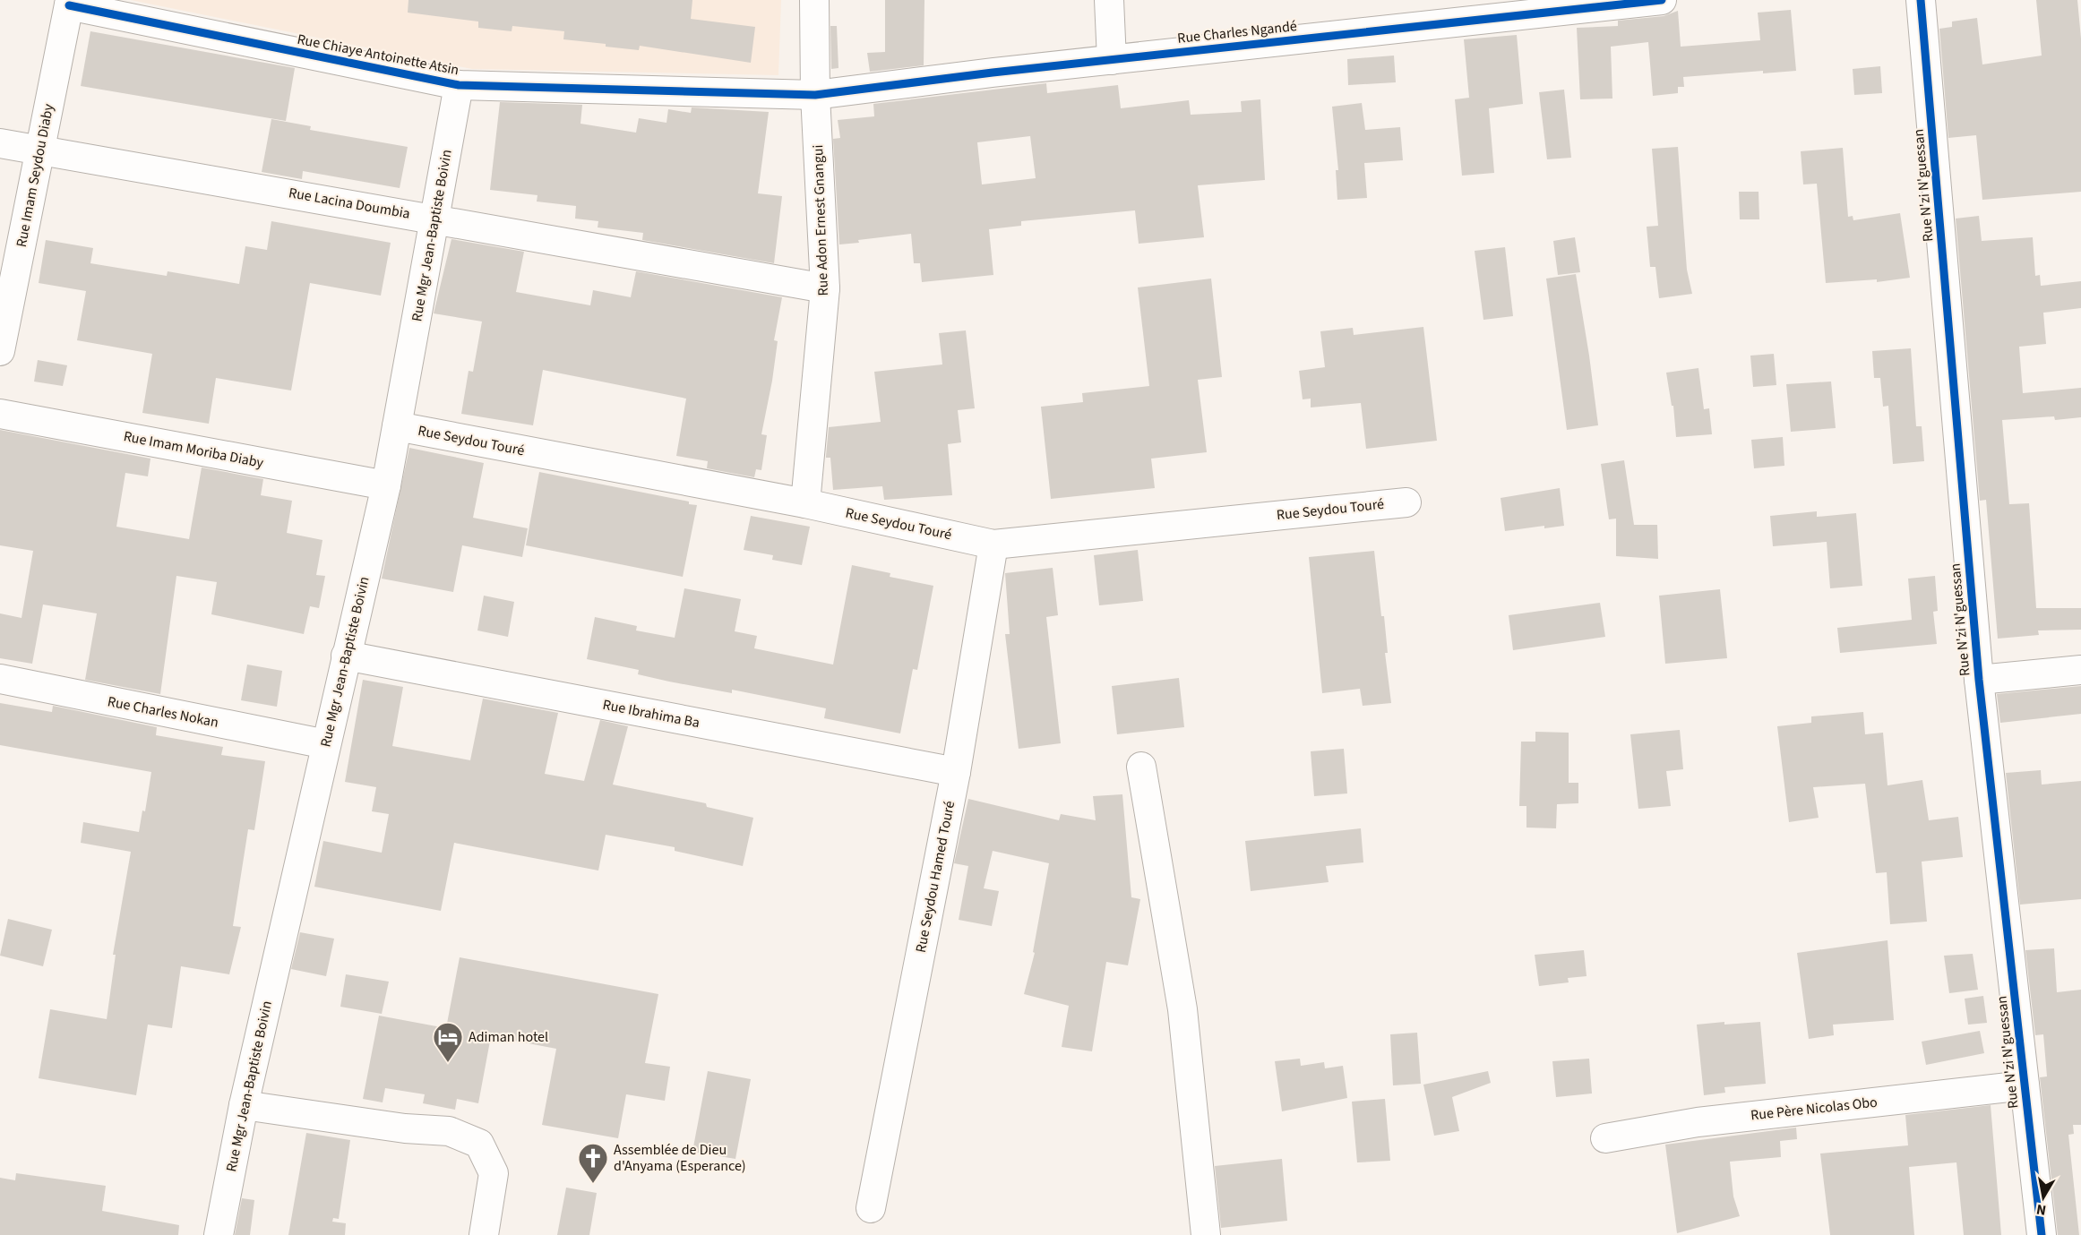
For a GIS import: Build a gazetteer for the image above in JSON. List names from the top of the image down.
{
  "streets": {
    "street": [
      "Rue Charles Ngandé",
      "Rue Chiaye Antoinette Atsin",
      "Rue Imam Seydou Diaby",
      "Rue N'zi N'guessan",
      "Rue Lacina Doumbia",
      "Rue Adon Ernest Gnangui",
      "Rue Mgr Jean-Baptiste Boivin",
      "Rue Seydou Touré",
      "Rue Imam Moriba Diaby",
      "Rue Charles Nokan",
      "Rue Ibrahima Ba",
      "Rue Seydou Hamed Touré",
      "Rue Père Nicolas Obo"
    ]
  },
  "crossings": [
    ["Rue Charles Ngandé", "Rue Chiaye Antoinette Atsin"],
    ["Rue Charles Ngandé", "Rue Adon Ernest Gnangui"],
    ["Rue Chiaye Antoinette Atsin", "Rue Imam Seydou Diaby"],
    ["Rue Chiaye Antoinette Atsin", "Rue Adon Ernest Gnangui"],
    ["Rue Chiaye Antoinette Atsin", "Rue Mgr Jean-Baptiste Boivin"],
    ["Rue Imam Seydou Diaby", "Rue Lacina Doumbia"],
    ["Rue N'zi N'guessan", "Rue Père Nicolas Obo"],
    ["Rue Lacina Doumbia", "Rue Adon Ernest Gnangui"],
    ["Rue Lacina Doumbia", "Rue Mgr Jean-Baptiste Boivin"],
    ["Rue Adon Ernest Gnangui", "Rue Seydou Touré"],
    ["Rue Mgr Jean-Baptiste Boivin", "Rue Seydou Touré"],
    ["Rue Mgr Jean-Baptiste Boivin", "Rue Imam Moriba Diaby"],
    ["Rue Mgr Jean-Baptiste Boivin", "Rue Charles Nokan"],
    ["Rue Mgr Jean-Baptiste Boivin", "Rue Ibrahima Ba"],
    ["Rue Seydou Touré", "Rue Seydou Hamed Touré"],
    ["Rue Ibrahima Ba", "Rue Seydou Hamed Touré"]
  ],
  "places": {
    "hotel": ["Adiman hotel"],
    "church": ["Assemblée de Dieu d'Anyama (Esperance)"]
  },
  "north": "bottom"
}
